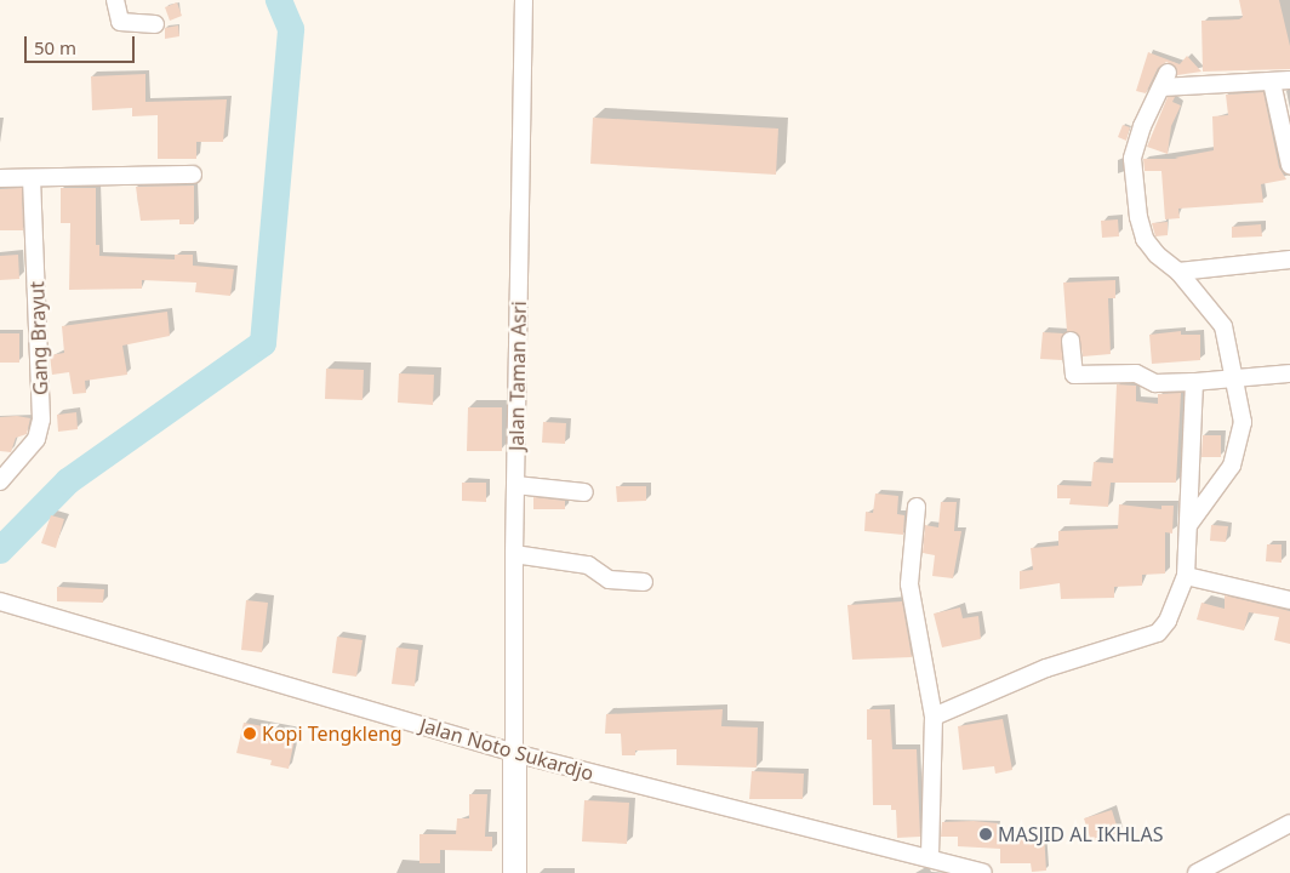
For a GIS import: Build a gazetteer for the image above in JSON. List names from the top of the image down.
{
  "streets": {
    "street": ["Gang Brayut", "Jalan Taman Asri", "Jalan Noto Sukardjo"]
  },
  "crossings": [
    ["Jalan Taman Asri", "Jalan Noto Sukardjo"]
  ],
  "places": ["Kopi Tengkleng", "MASJID AL IKHLAS"],
  "scale_bar": "50 m"
}
